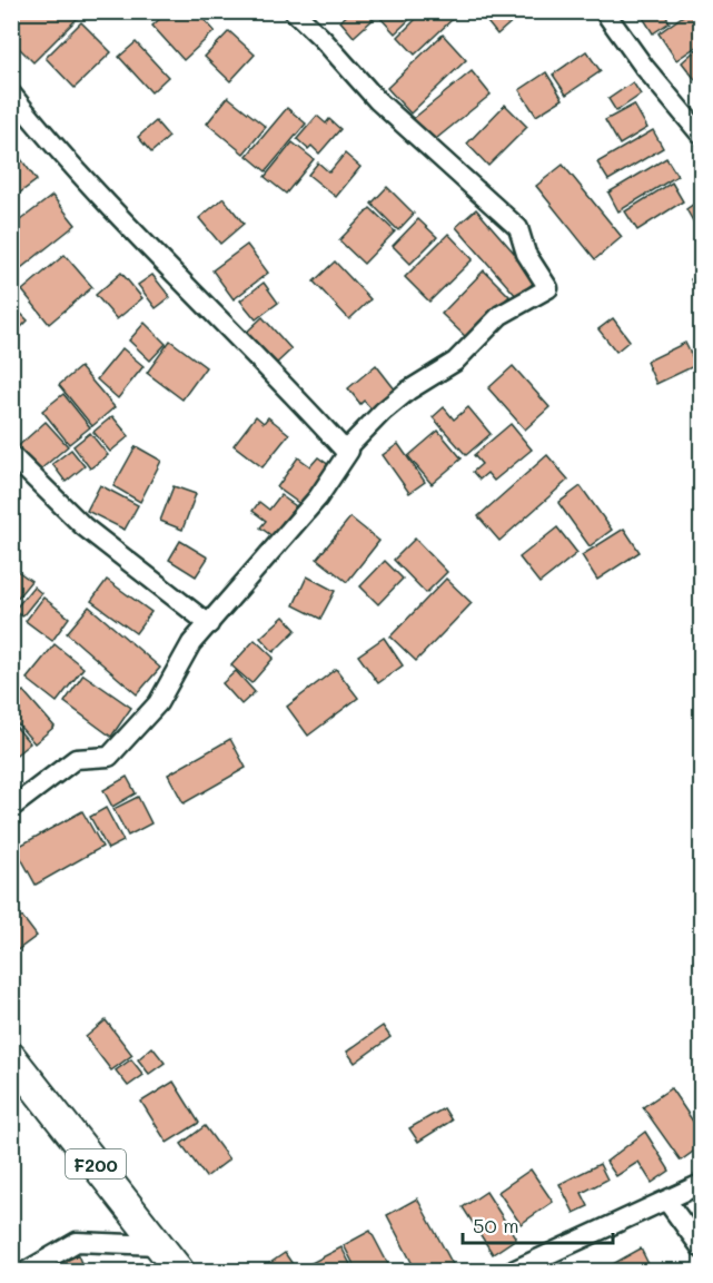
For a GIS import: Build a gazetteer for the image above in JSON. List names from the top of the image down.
{
  "streets": {
    "main road": ["F200"]
  },
  "scale_bar": "50 m"
}
